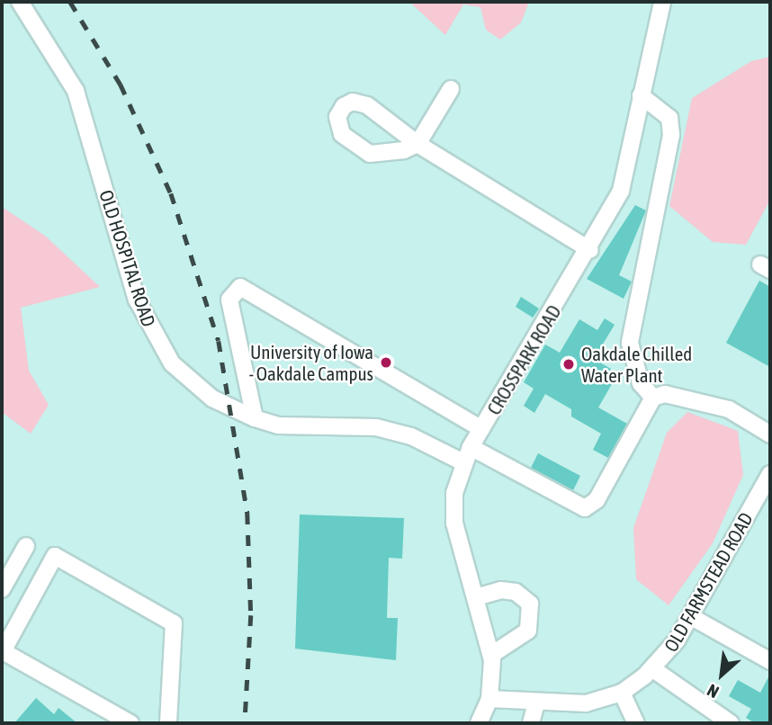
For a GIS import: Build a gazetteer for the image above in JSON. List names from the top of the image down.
{
  "streets": {
    "street": ["OLD HOSPITAL ROAD", "CROSSPARK ROAD", "OLD FARMSTEAD ROAD"]
  },
  "crossings": [
    ["OLD HOSPITAL ROAD", "CROSSPARK ROAD"],
    ["CROSSPARK ROAD", "OLD FARMSTEAD ROAD"]
  ],
  "places": ["University of Iowa - Oakdale Campus", "Oakdale Chilled Water Plant"],
  "north": "bottom left"
}
